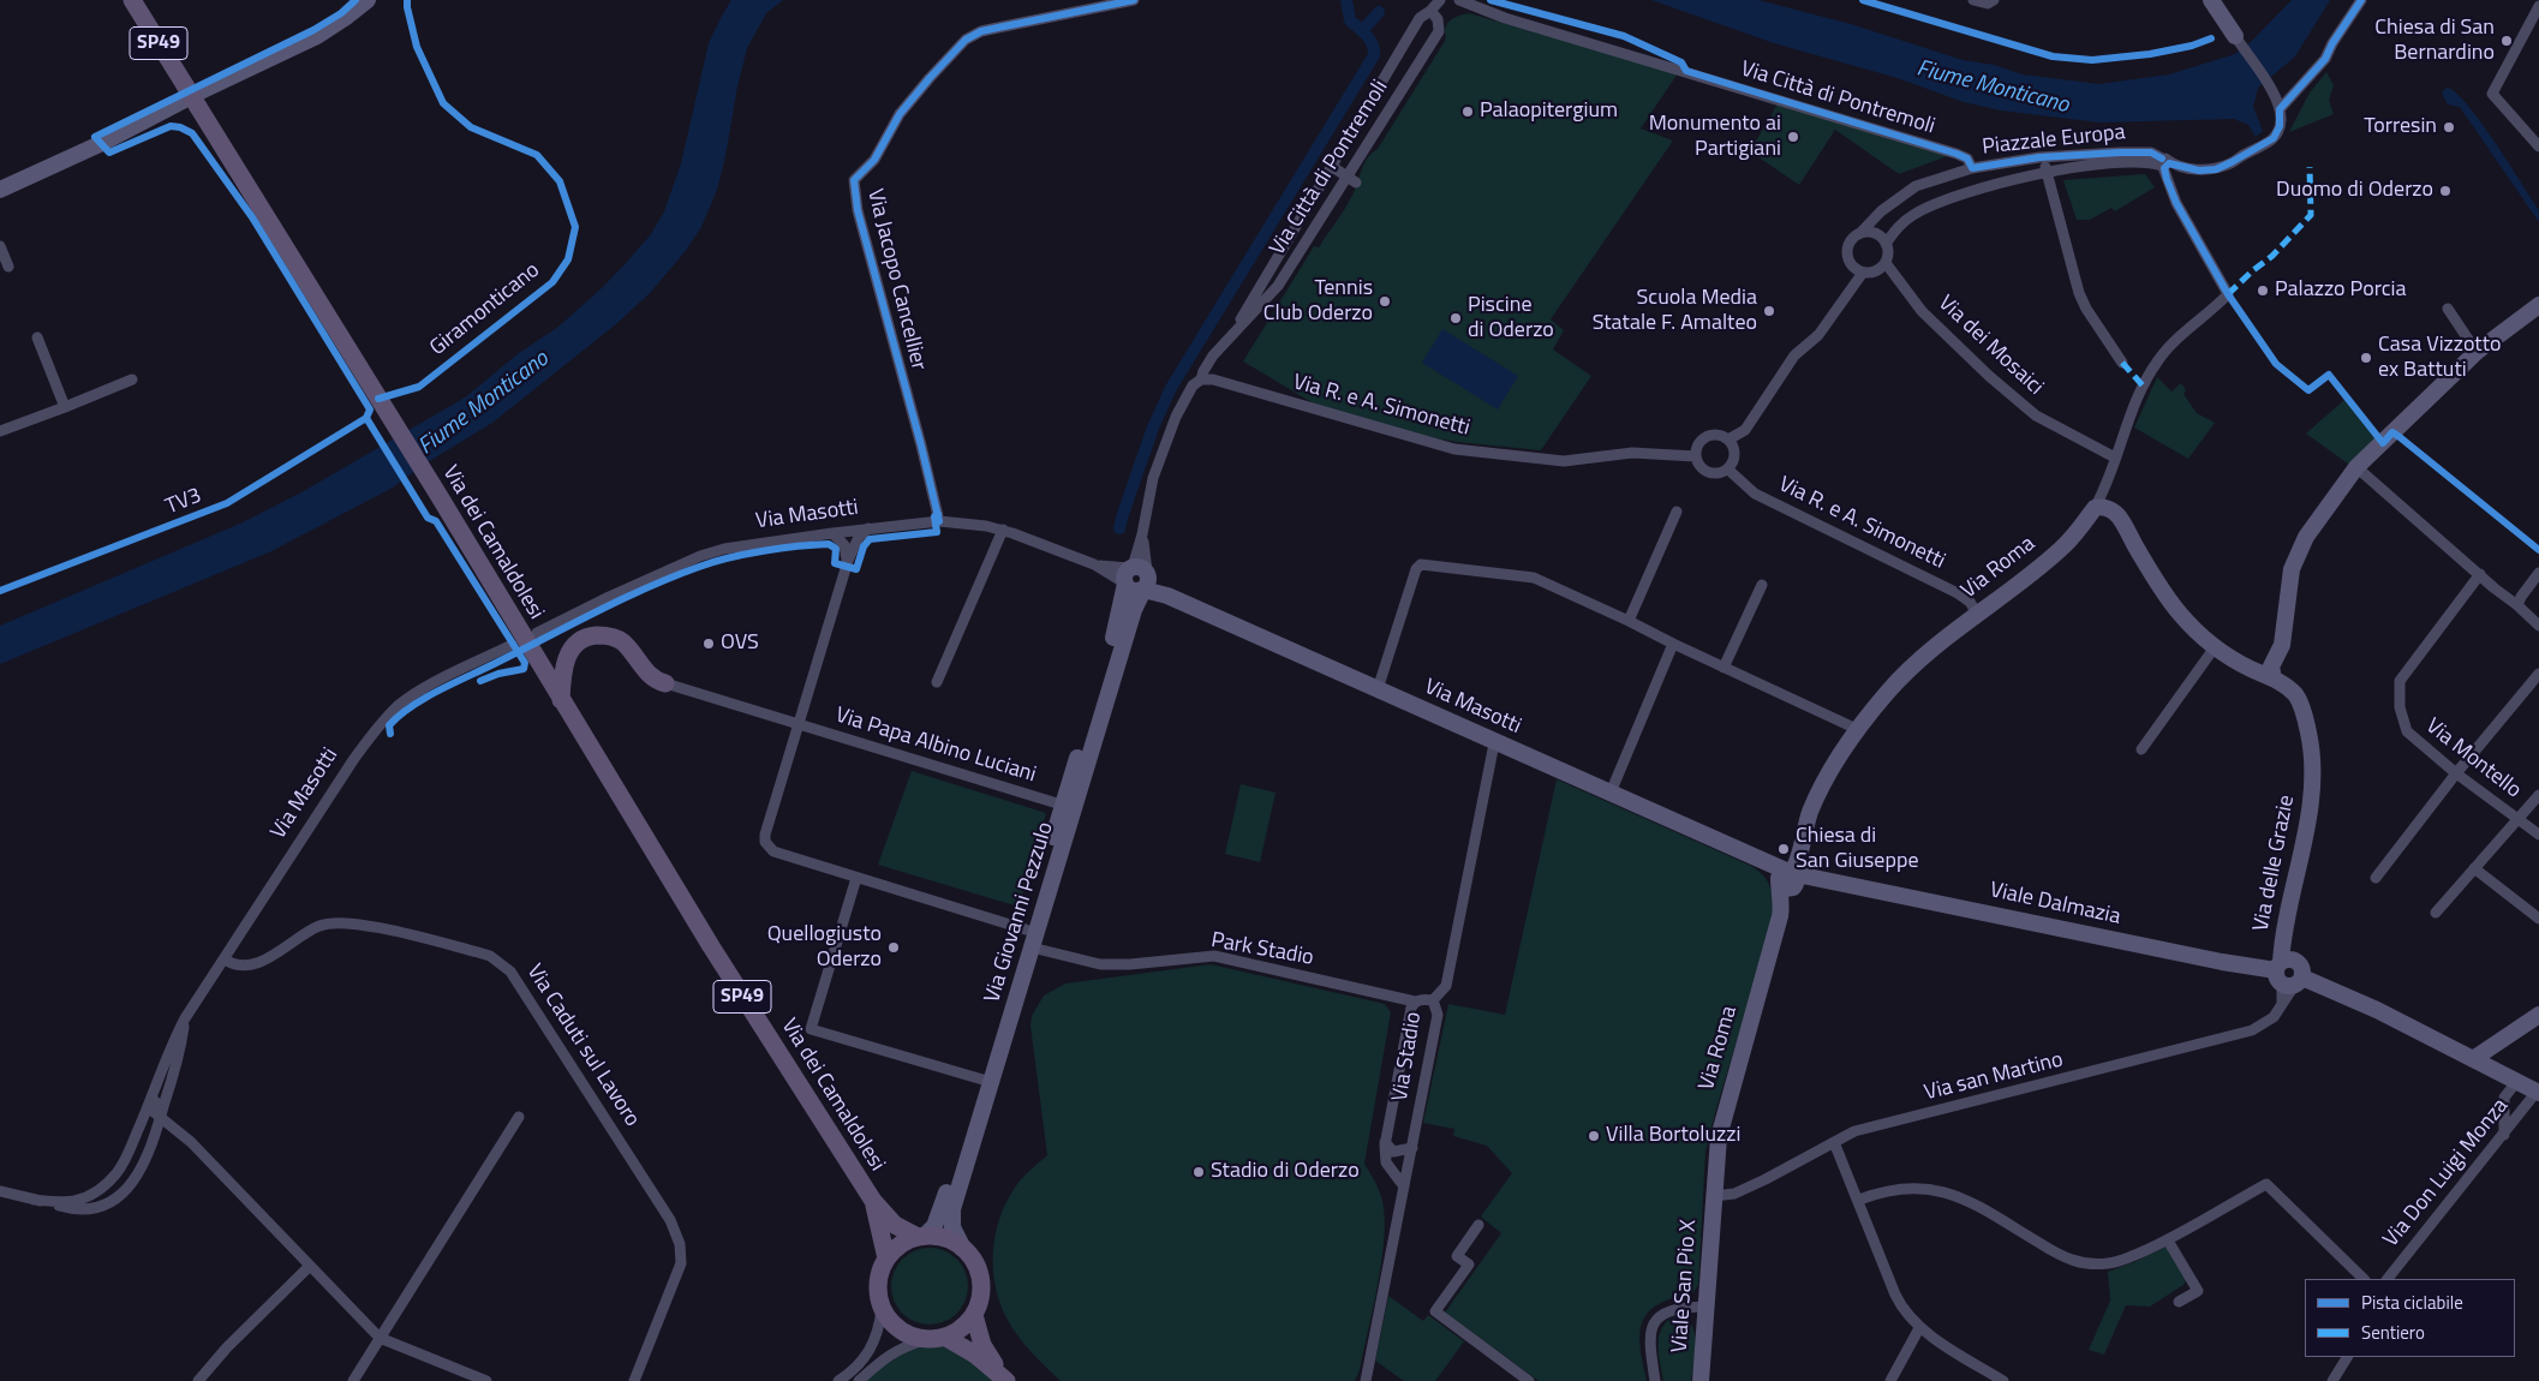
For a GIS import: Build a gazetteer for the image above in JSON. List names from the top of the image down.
{
  "streets": {
    "main road": ["SP49", "Via dei Camaldolesi"],
    "street": [
      "Via Città di Pontremoli",
      "Piazzale Europa",
      "Via Jacopo Cancellier",
      "Via dei Mosaici",
      "Via R. e A. Simonetti",
      "Via Masotti",
      "Via Roma",
      "Via Papa Albino Luciani",
      "Via Montello",
      "Via delle Grazie",
      "Viale Dalmazia",
      "Via Giovanni Pezzulo",
      "Park Stadio",
      "Via Caduti sul Lavoro",
      "Via Stadio",
      "Via san Martino",
      "Via Don Luigi Monza",
      "Viale San Pio X"
    ],
    "cycle path": ["Giramonticano", "TV3"]
  },
  "crossings": [
    ["SP49", "Via dei Camaldolesi"],
    ["SP49", "Via Giovanni Pezzulo"],
    ["Via Città di Pontremoli", "Piazzale Europa"],
    ["Via Città di Pontremoli", "Via R. e A. Simonetti"],
    ["Via Città di Pontremoli", "Via Masotti"],
    ["Via Città di Pontremoli", "Via Giovanni Pezzulo"],
    ["Piazzale Europa", "Via dei Mosaici"],
    ["Piazzale Europa", "Via Roma"],
    ["Via Jacopo Cancellier", "Via Masotti"],
    ["Via dei Mosaici", "Via Roma"],
    ["Via R. e A. Simonetti", "Via Roma"],
    ["Via Masotti", "Via Roma"],
    ["Via Masotti", "Viale Dalmazia"],
    ["Via Masotti", "Via Giovanni Pezzulo"],
    ["Via Masotti", "Via Caduti sul Lavoro"],
    ["Via Masotti", "Via Stadio"],
    ["Via dei Camaldolesi", "Via Giovanni Pezzulo"],
    ["Via Roma", "Viale Dalmazia"],
    ["Via Roma", "Via san Martino"],
    ["Via Roma", "Viale San Pio X"],
    ["Via Papa Albino Luciani", "Via Giovanni Pezzulo"],
    ["Via delle Grazie", "Viale Dalmazia"],
    ["Via delle Grazie", "Via san Martino"],
    ["Viale Dalmazia", "Via san Martino"],
    ["Via Giovanni Pezzulo", "Park Stadio"],
    ["Park Stadio", "Via Stadio"],
    ["Via san Martino", "Viale San Pio X"]
  ],
  "water": ["Fiume Monticano"],
  "places": [
    "Chiesa di San Bernardino",
    "Palaopitergium",
    "Torresin",
    "Monumento ai Partigiani",
    "Duomo di Oderzo",
    "Palazzo Porcia",
    "Tennis Club Oderzo",
    "Scuola Media Statale F. Amalteo",
    "Piscine di Oderzo",
    "Casa Vizzotto ex Battuti",
    "OVS",
    "Chiesa di San Giuseppe",
    "Quellogiusto Oderzo",
    "Villa Bortoluzzi",
    "Stadio di Oderzo"
  ],
  "legend": ["Pista ciclabile", "Sentiero"]
}
